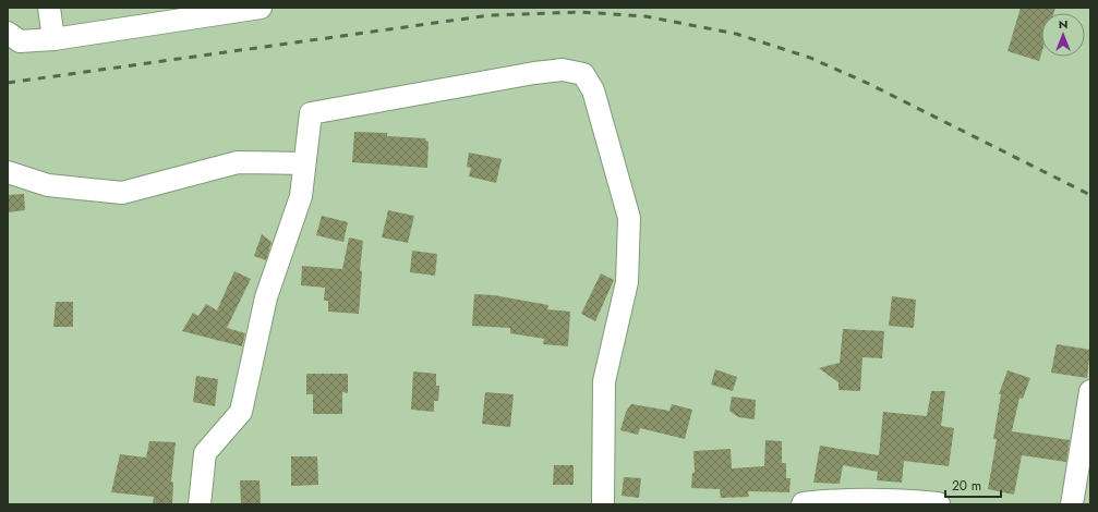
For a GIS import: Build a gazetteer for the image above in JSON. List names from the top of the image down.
{
  "scale_bar": "20 m",
  "north": "top"
}
